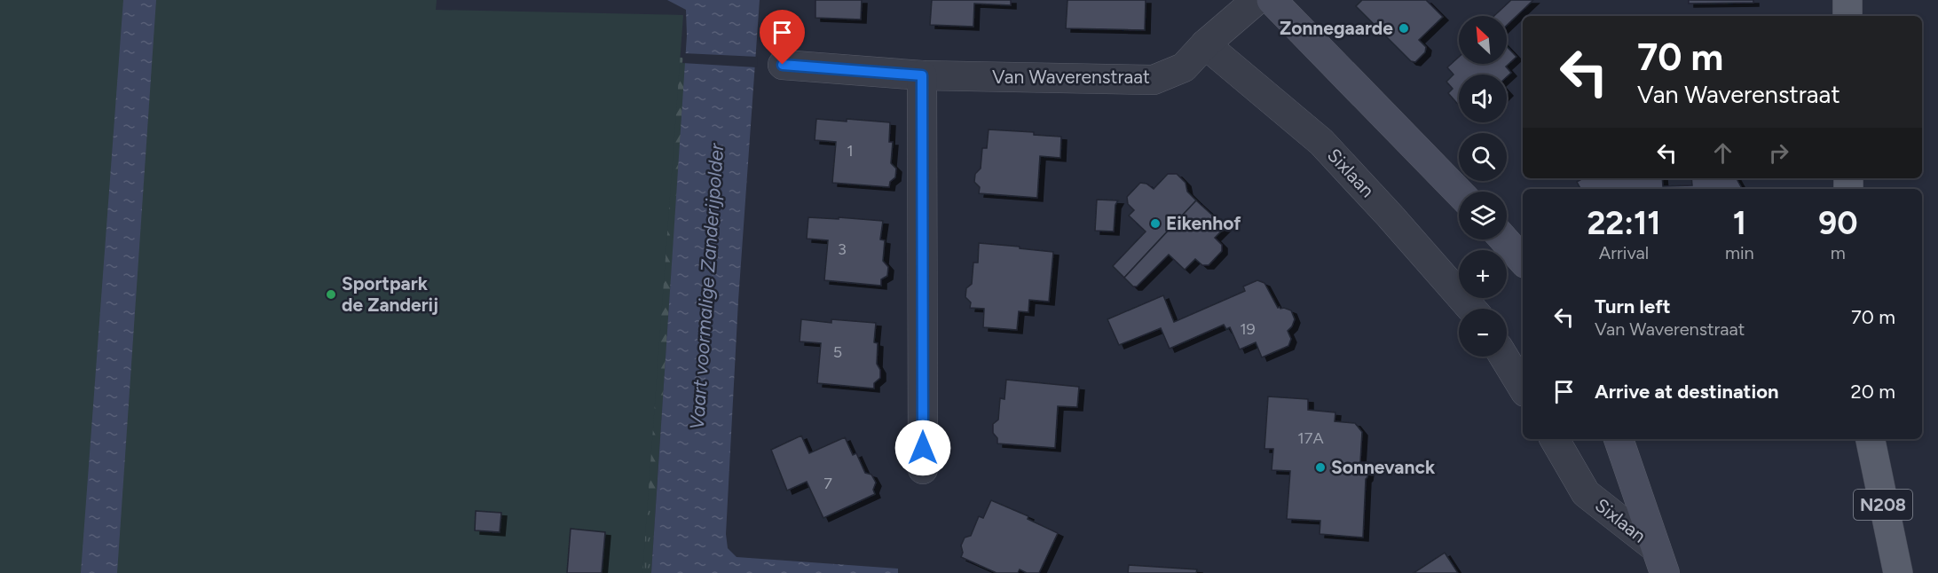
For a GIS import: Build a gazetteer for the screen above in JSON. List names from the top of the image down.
{
  "streets": {
    "main road": ["N208"],
    "street": ["Van Waverenstraat", "Sixlaan"]
  },
  "crossings": [
    ["Van Waverenstraat", "Sixlaan"]
  ],
  "water": ["Vaart voormalige Zanderijpolder"],
  "places": [
    "Zonnegaarde",
    "Eikenhof",
    "Sportpark de Zanderij",
    "Sonnevanck"
  ],
  "house_numbers": [
    "1",
    "3",
    "19",
    "5",
    "17A",
    "7"
  ],
  "north": "top left",
  "page": {
    "map_buttons": ["+", "−"],
    "turn": ["70 m", "Van Waverenstraat"],
    "eta": [
      "22:11",
      "Arrival",
      "1",
      "min",
      "90",
      "m"
    ],
    "list": [
      {
        "name": "Turn left",
        "note": "Van Waverenstraat",
        "value": "70 m"
      },
      {
        "name": "Arrive at destination",
        "value": "20 m"
      }
    ]
  }
}
